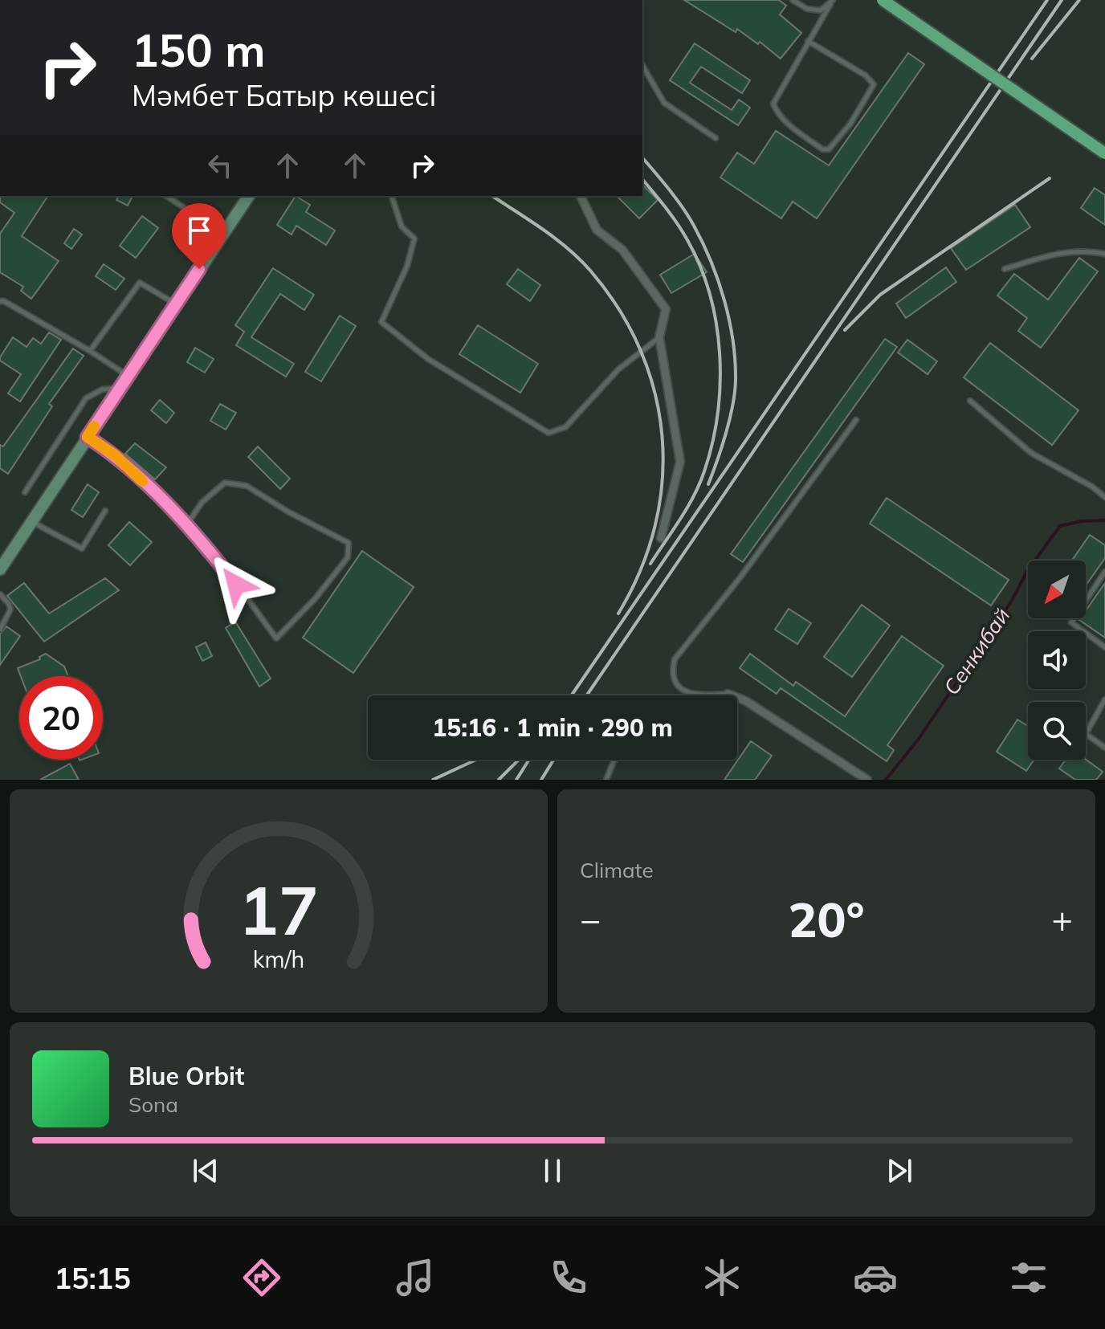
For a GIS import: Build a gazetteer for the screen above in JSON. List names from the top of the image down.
{
  "water": ["Сенкибай"],
  "north": "bottom left",
  "page": {
    "turn": ["150 m", "Мәмбет Батыр көшесі"],
    "limit": "20",
    "trip": "15:16 · 1 min · 290 m",
    "tile": "Climate",
    "heat": ["−", "20°", "+"],
    "song": ["Blue Orbit", "Sona"],
    "tabs": "15:15",
    "gauge": ["17", "km/h"]
  }
}
